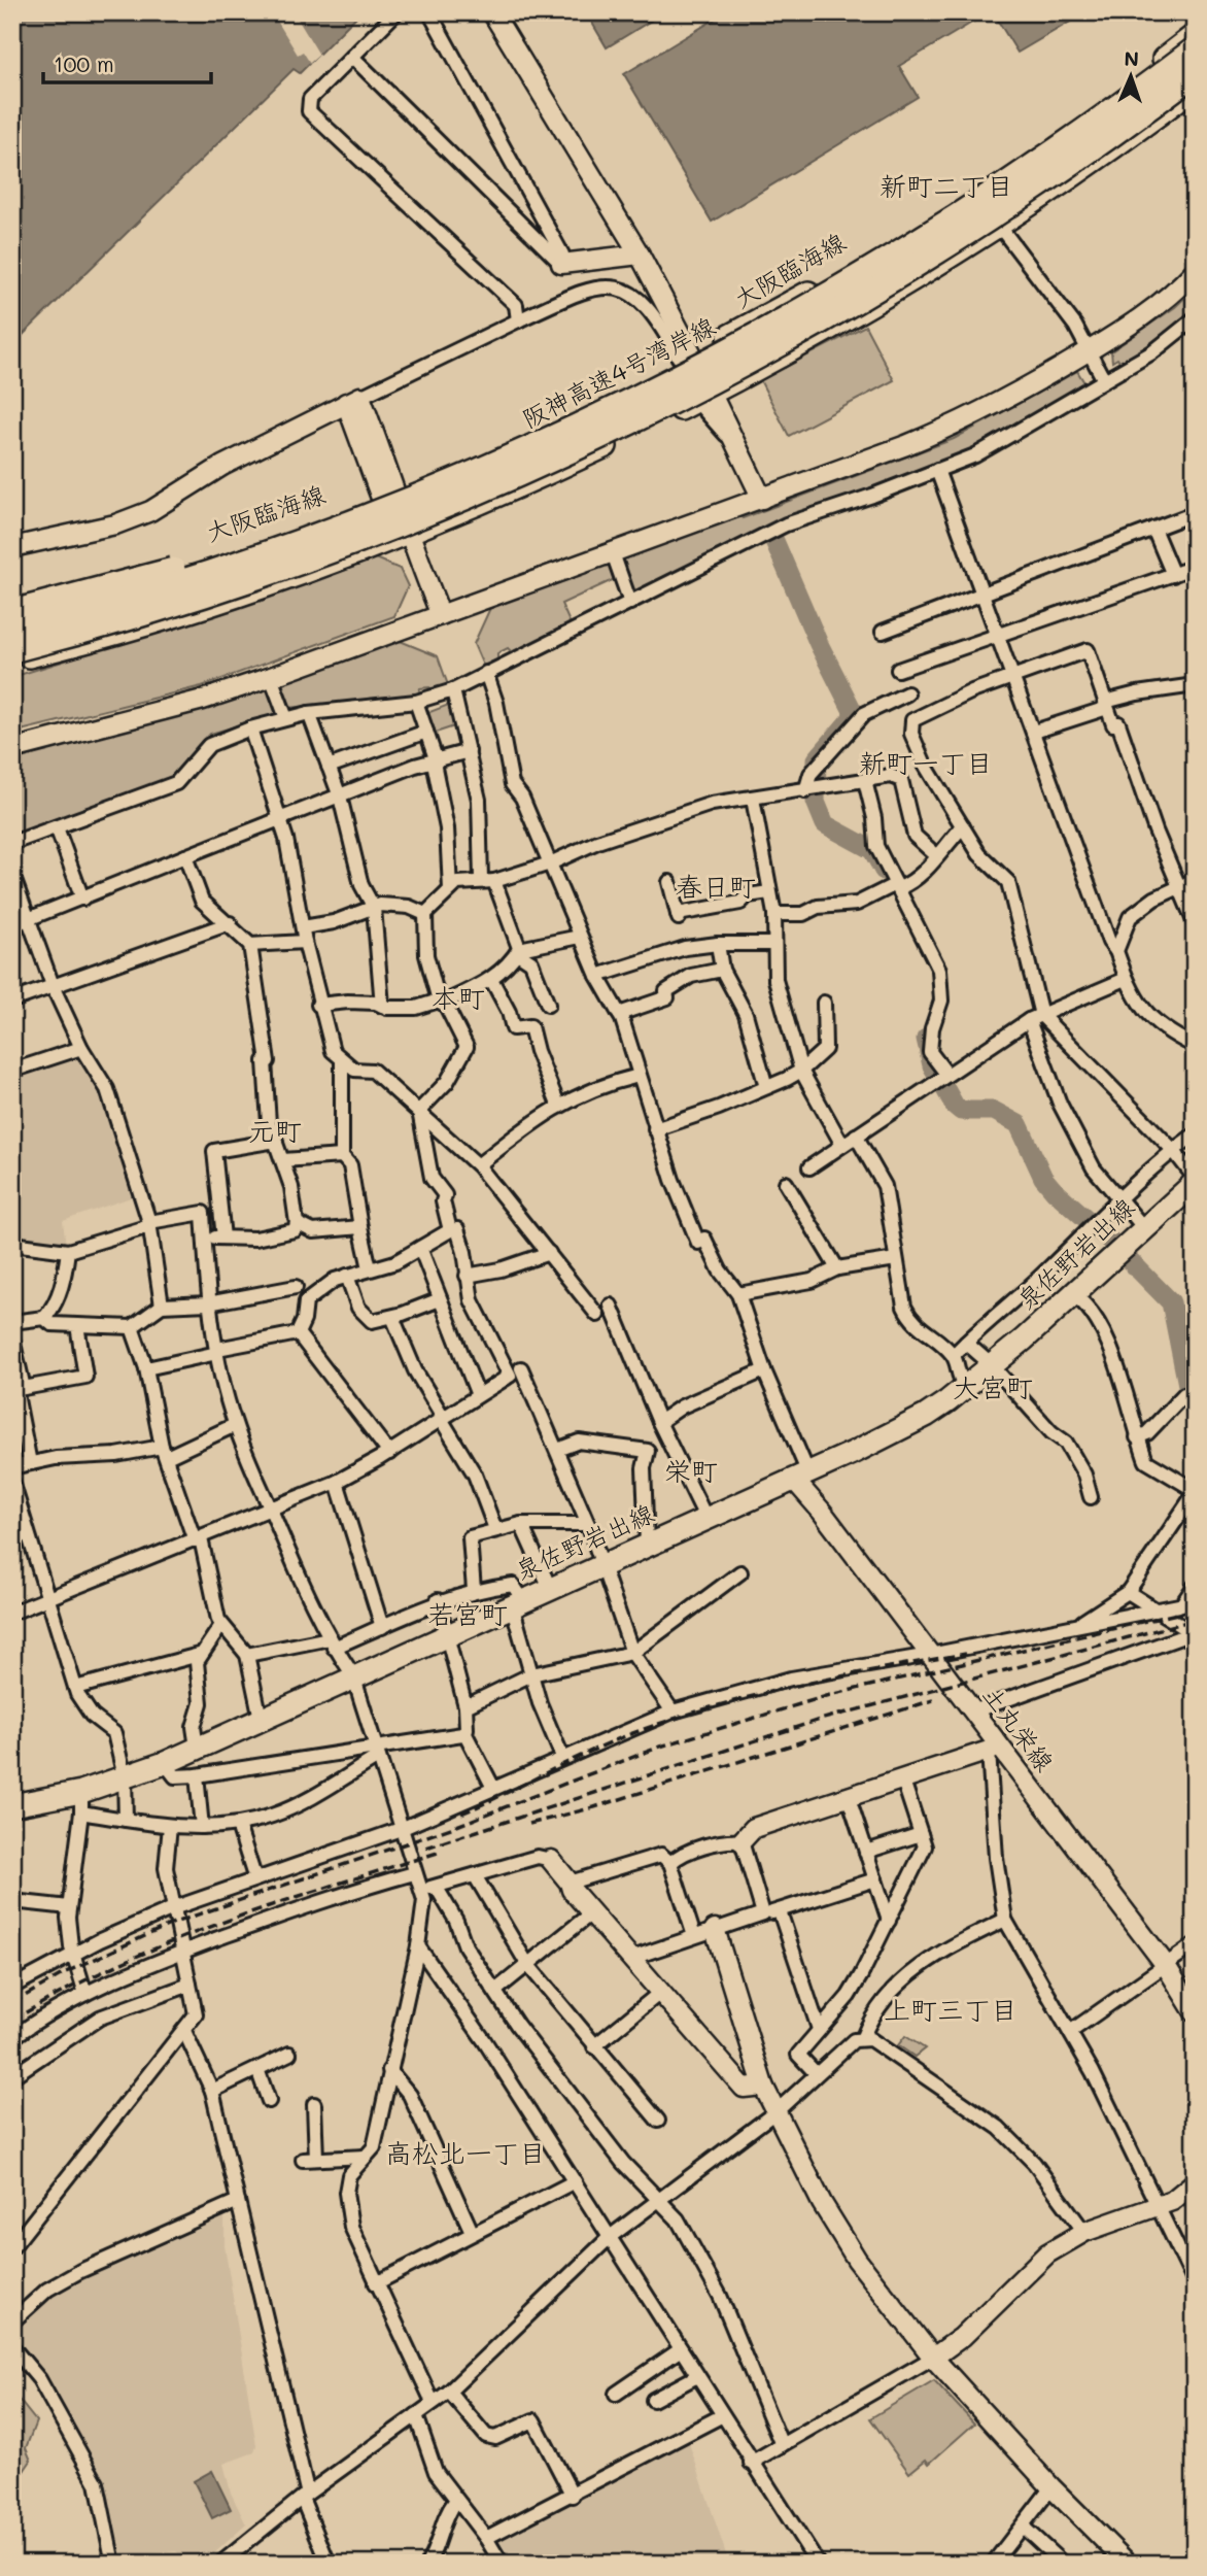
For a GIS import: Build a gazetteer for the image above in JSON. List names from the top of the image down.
{
  "streets": {
    "highway": ["阪神高速4号湾岸線"],
    "main road": ["大阪臨海線", "泉佐野岩出線"],
    "street": ["土丸栄線"]
  },
  "crossings": [
    ["泉佐野岩出線", "土丸栄線"]
  ],
  "districts": [
    "新町二丁目",
    "新町一丁目",
    "春日町",
    "本町",
    "元町",
    "大宮町",
    "栄町",
    "若宮町",
    "上町三丁目",
    "高松北一丁目"
  ],
  "scale_bar": "100 m",
  "north": "top"
}
